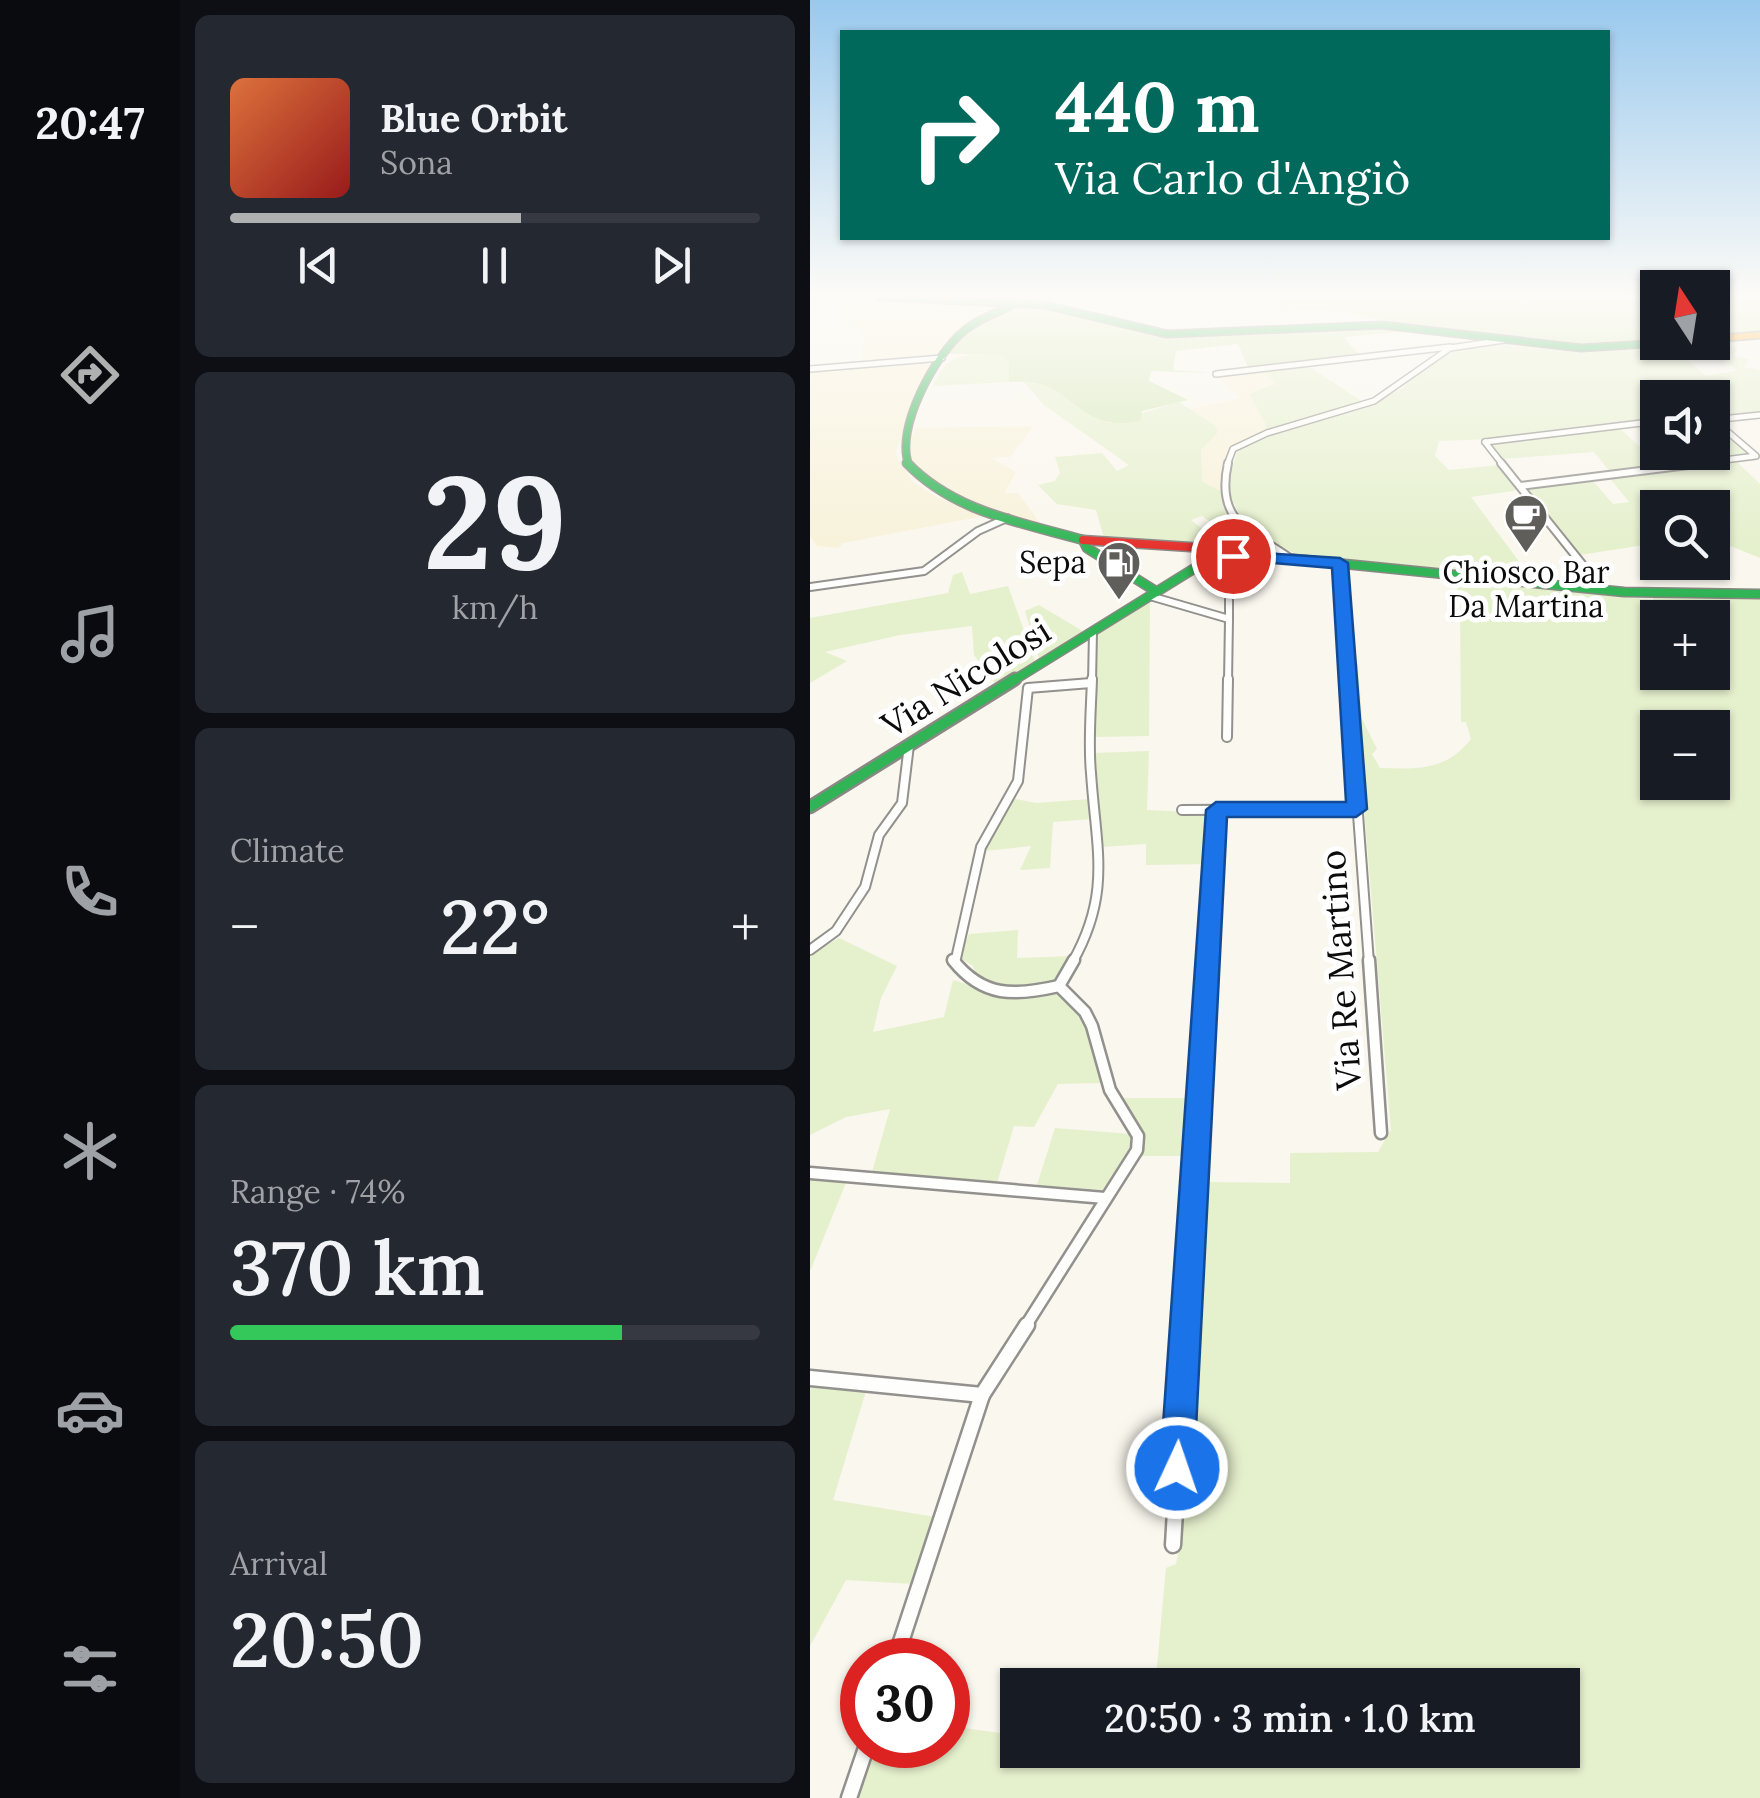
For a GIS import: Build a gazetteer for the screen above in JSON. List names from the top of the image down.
{
  "streets": {
    "street": ["Via Nicolosi", "Via Re Martino"]
  },
  "places": {
    "cafe": ["Chiosco Bar Da Martina"],
    "fuel station": ["Sepa"]
  },
  "north": "top",
  "page": {
    "tabs": "20:47",
    "turn": ["440 m", "Via Carlo d'Angiò"],
    "song": ["Blue Orbit", "Sona"],
    "map_buttons": ["+", "−"],
    "tile": [
      ["29", "km/h"],
      "Climate",
      ["Range · 74%", "370 km"],
      ["Arrival", "20:50"]
    ],
    "heat": ["−", "22°", "+"],
    "limit": "30",
    "trip": "20:50 · 3 min · 1.0 km"
  }
}
